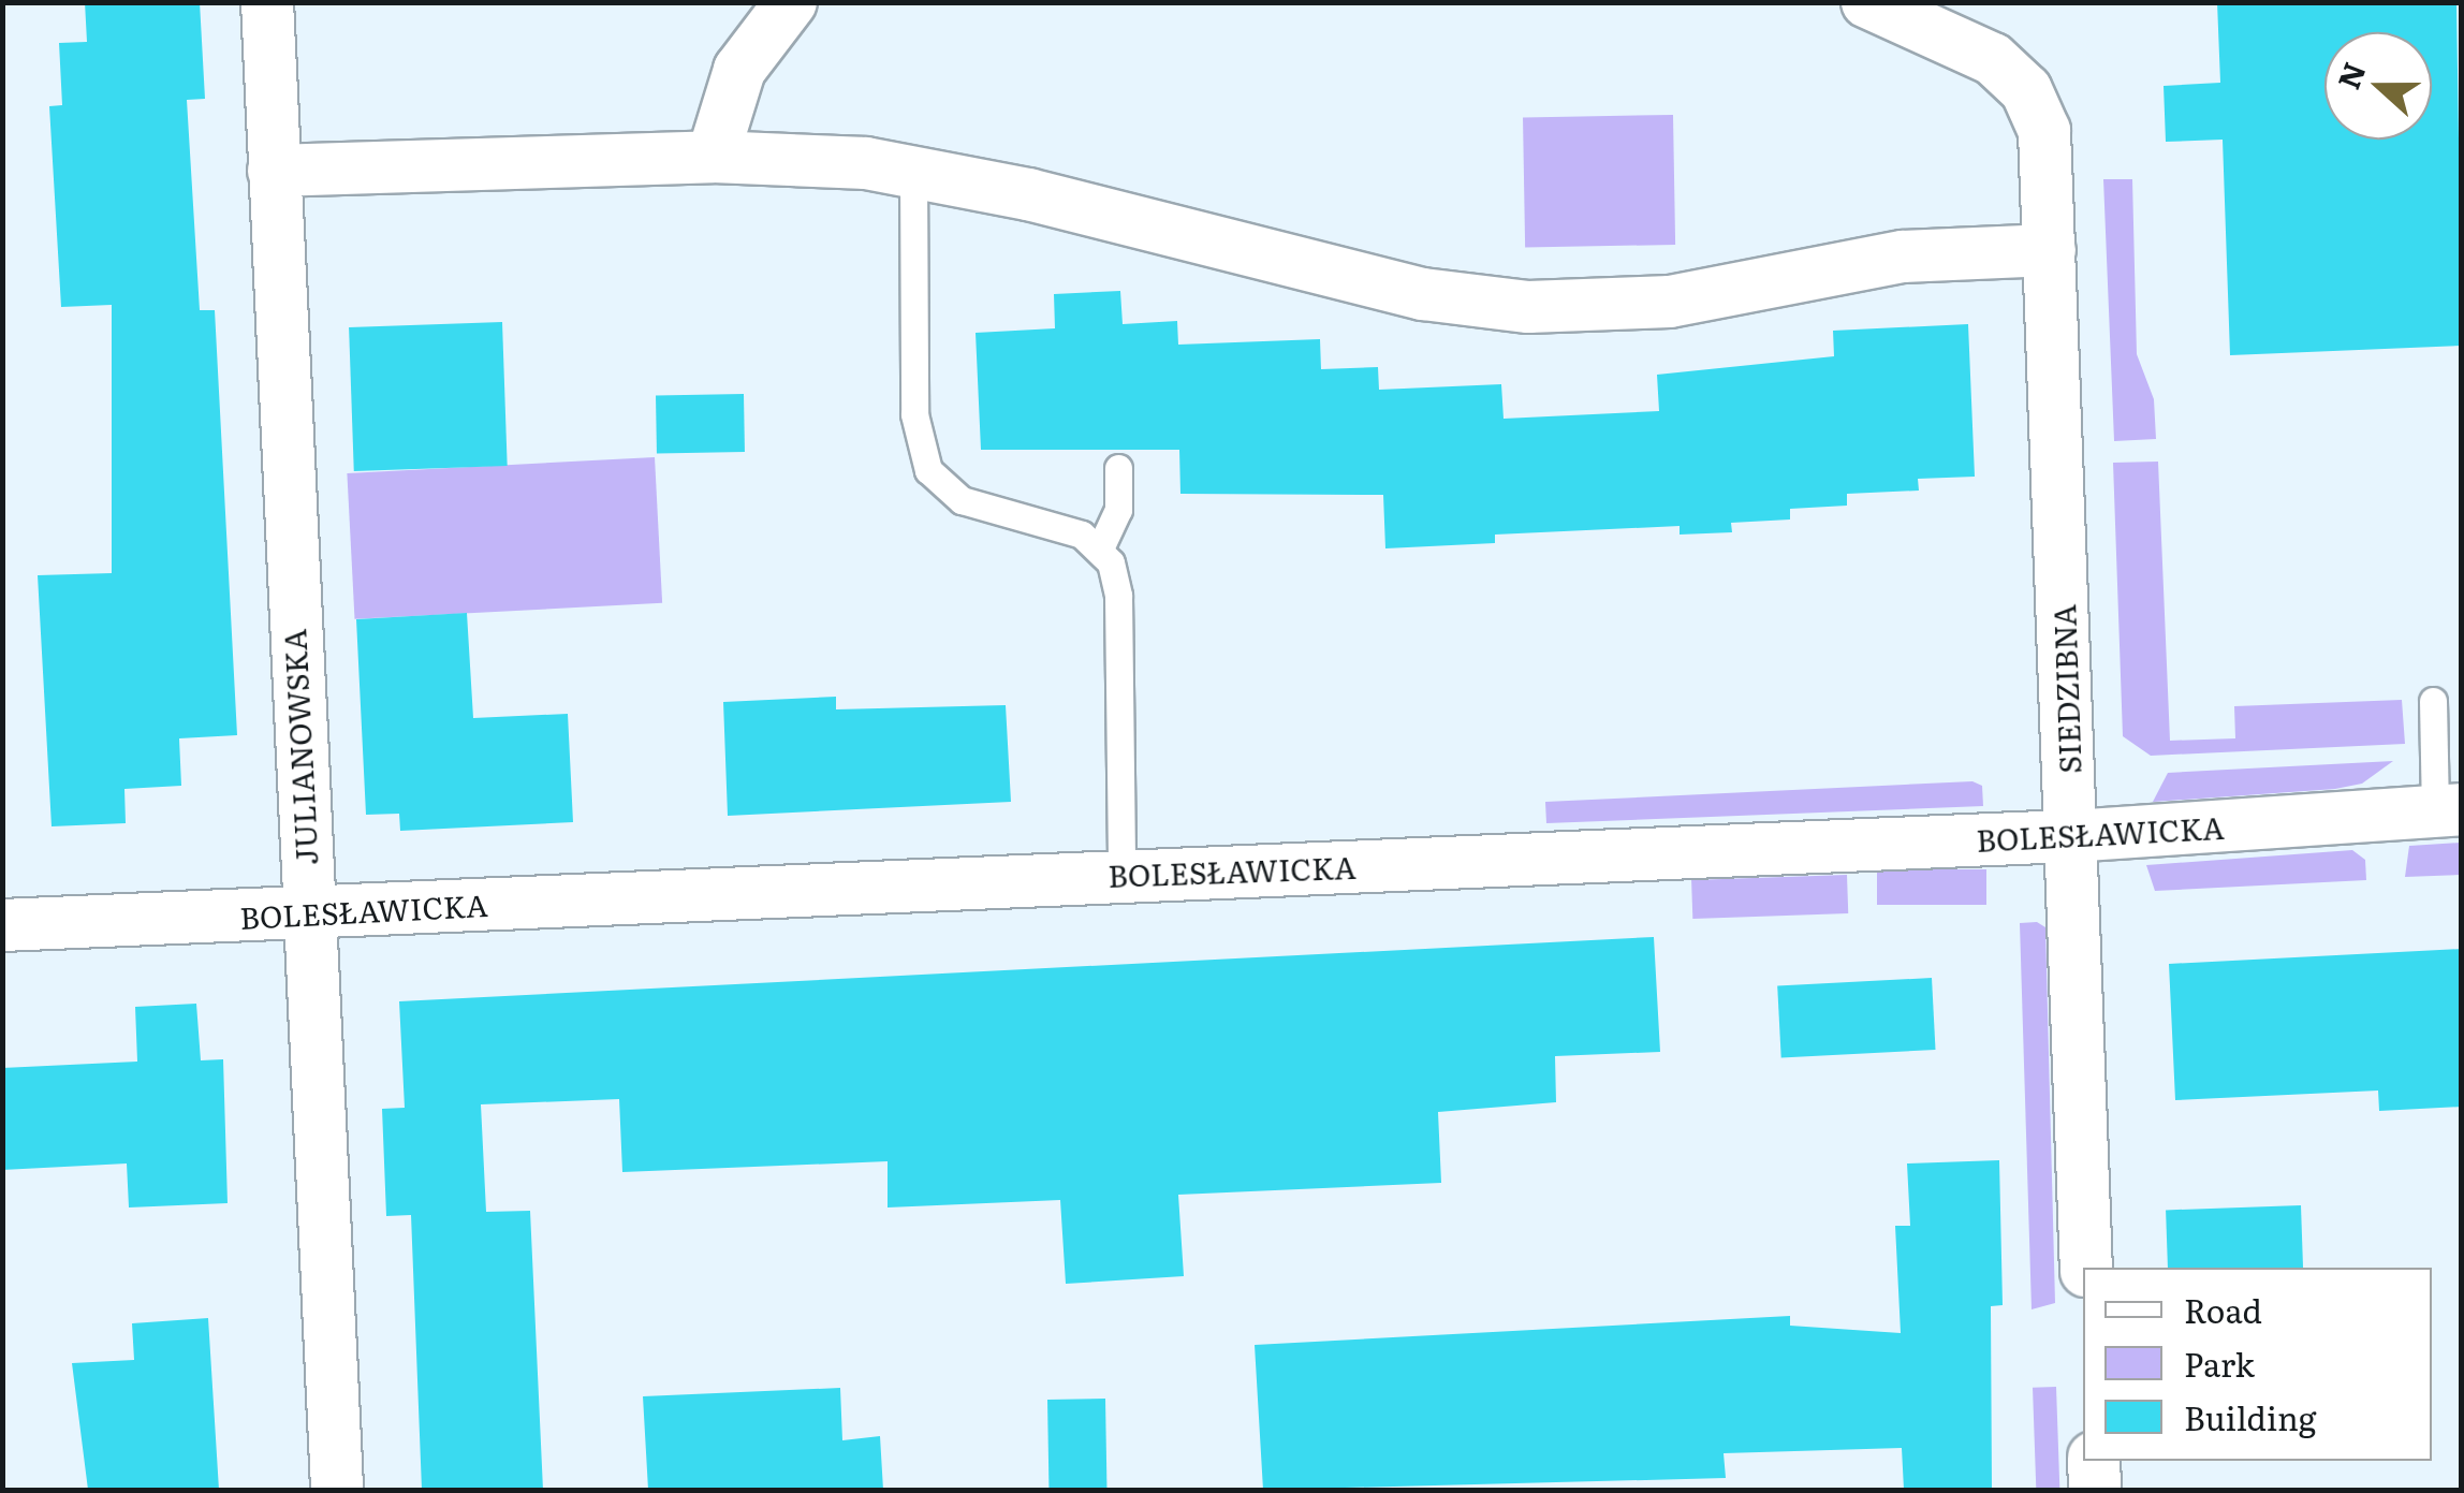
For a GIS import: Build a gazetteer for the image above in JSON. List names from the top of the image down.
{
  "streets": {
    "street": ["SIEDZIBNA", "JULIANOWSKA", "BOLESŁAWICKA"]
  },
  "crossings": [
    ["SIEDZIBNA", "BOLESŁAWICKA"],
    ["JULIANOWSKA", "BOLESŁAWICKA"]
  ],
  "legend": ["Road", "Park", "Building"],
  "north": "left"
}
